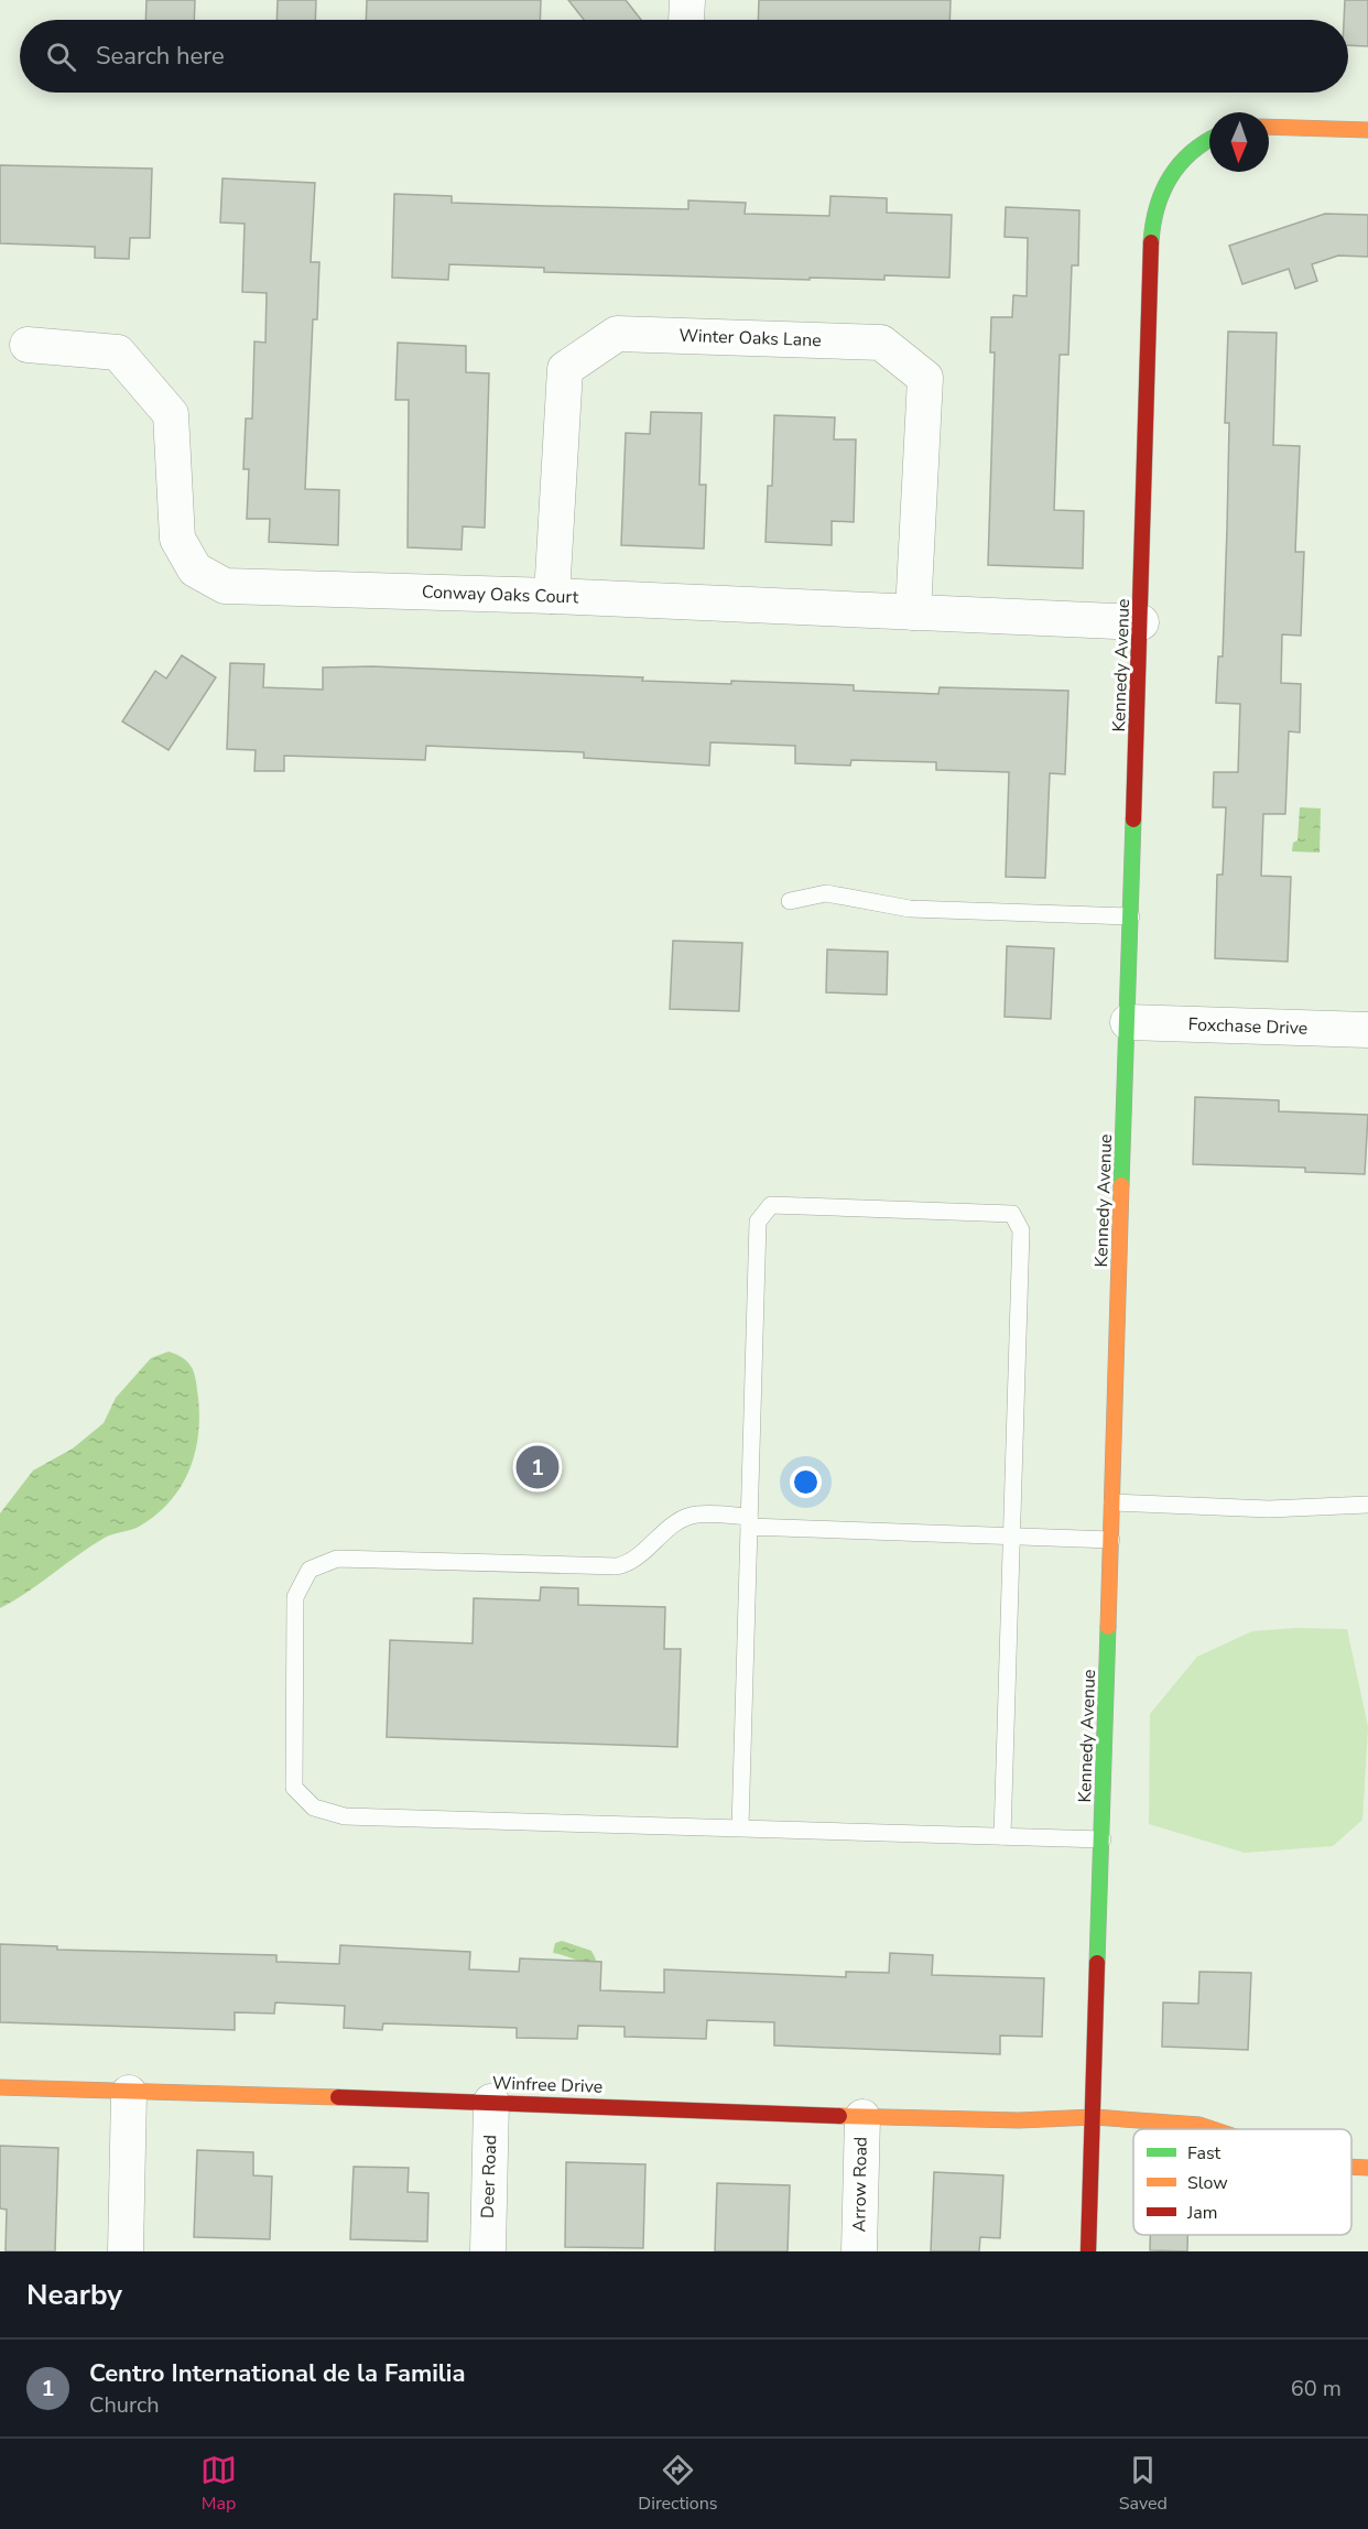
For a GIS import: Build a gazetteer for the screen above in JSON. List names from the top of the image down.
{
  "streets": {
    "street": [
      "Winter Oaks Lane",
      "Conway Oaks Court",
      "Kennedy Avenue",
      "Foxchase Drive",
      "Winfree Drive",
      "Deer Road",
      "Arrow Road"
    ]
  },
  "crossings": [
    ["Winter Oaks Lane", "Conway Oaks Court"],
    ["Conway Oaks Court", "Kennedy Avenue"],
    ["Kennedy Avenue", "Foxchase Drive"],
    ["Kennedy Avenue", "Winfree Drive"],
    ["Winfree Drive", "Deer Road"],
    ["Winfree Drive", "Arrow Road"]
  ],
  "legend": ["Fast", "Slow", "Jam"],
  "north": "bottom",
  "page": {
    "search": "Search here",
    "pins": "1",
    "heading": "Nearby",
    "list": [
      {
        "mark": "1",
        "name": "Centro International de la Familia",
        "note": "Church",
        "value": "60 m"
      }
    ],
    "nav": ["Map", "Directions", "Saved"]
  }
}
